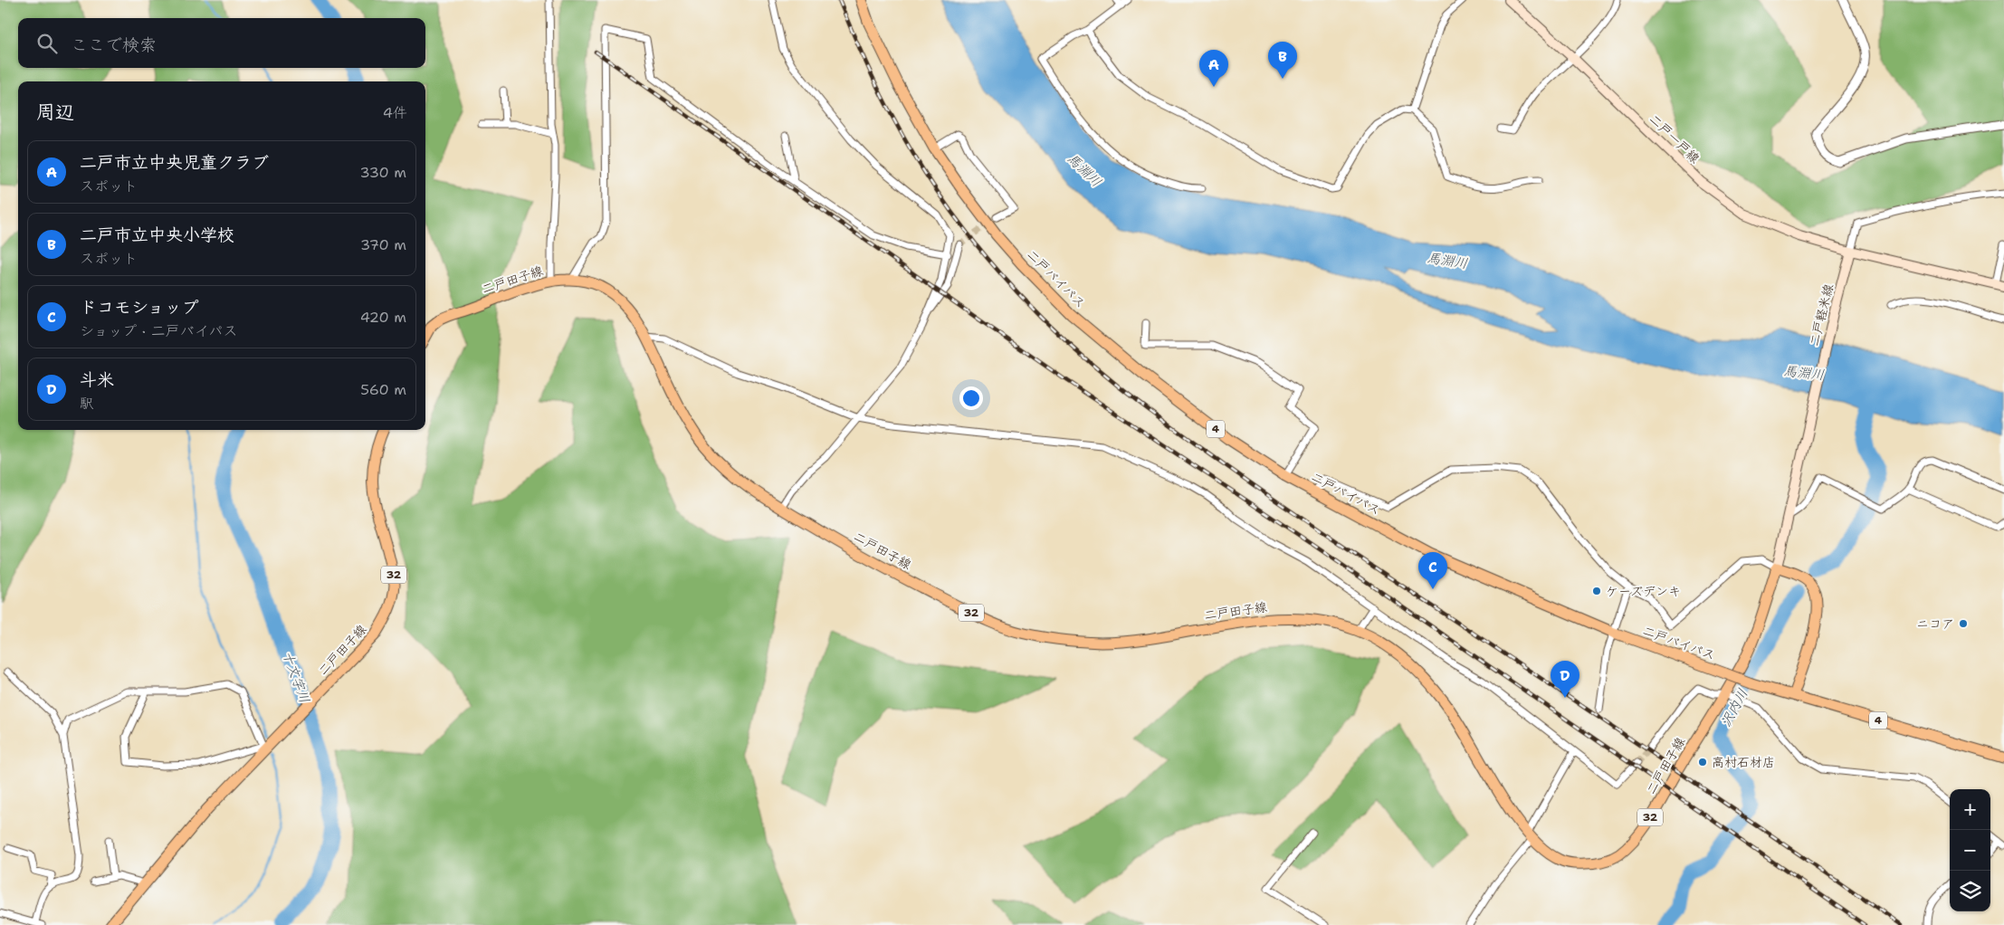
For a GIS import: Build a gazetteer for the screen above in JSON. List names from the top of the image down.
{
  "streets": {
    "main road": [
      "二戸一戸線",
      "二戸バイパス",
      "二戸田子線",
      "二戸軽米線",
      "4",
      "32"
    ]
  },
  "crossings": [
    ["二戸一戸線", "二戸軽米線"],
    ["二戸田子線", "二戸軽米線"]
  ],
  "water": ["馬淵川", "十文字川", "沢内川"],
  "places": ["ケーズデンキ", "ニコア", "高村石材店"],
  "page": {
    "search": "ここで検索",
    "pins": [
      "B",
      "A",
      "C",
      "D"
    ],
    "heading": ["周辺", "4件"],
    "list": [
      {
        "mark": "A",
        "name": "二戸市立中央児童クラブ",
        "note": "スポット",
        "value": "330 m"
      },
      {
        "mark": "B",
        "name": "二戸市立中央小学校",
        "note": "スポット",
        "value": "370 m"
      },
      {
        "mark": "C",
        "name": "ドコモショップ",
        "note": "ショップ · 二戸バイパス",
        "value": "420 m"
      },
      {
        "mark": "D",
        "name": "斗米",
        "note": "駅",
        "value": "560 m"
      }
    ],
    "map_buttons": ["+", "−"]
  }
}
